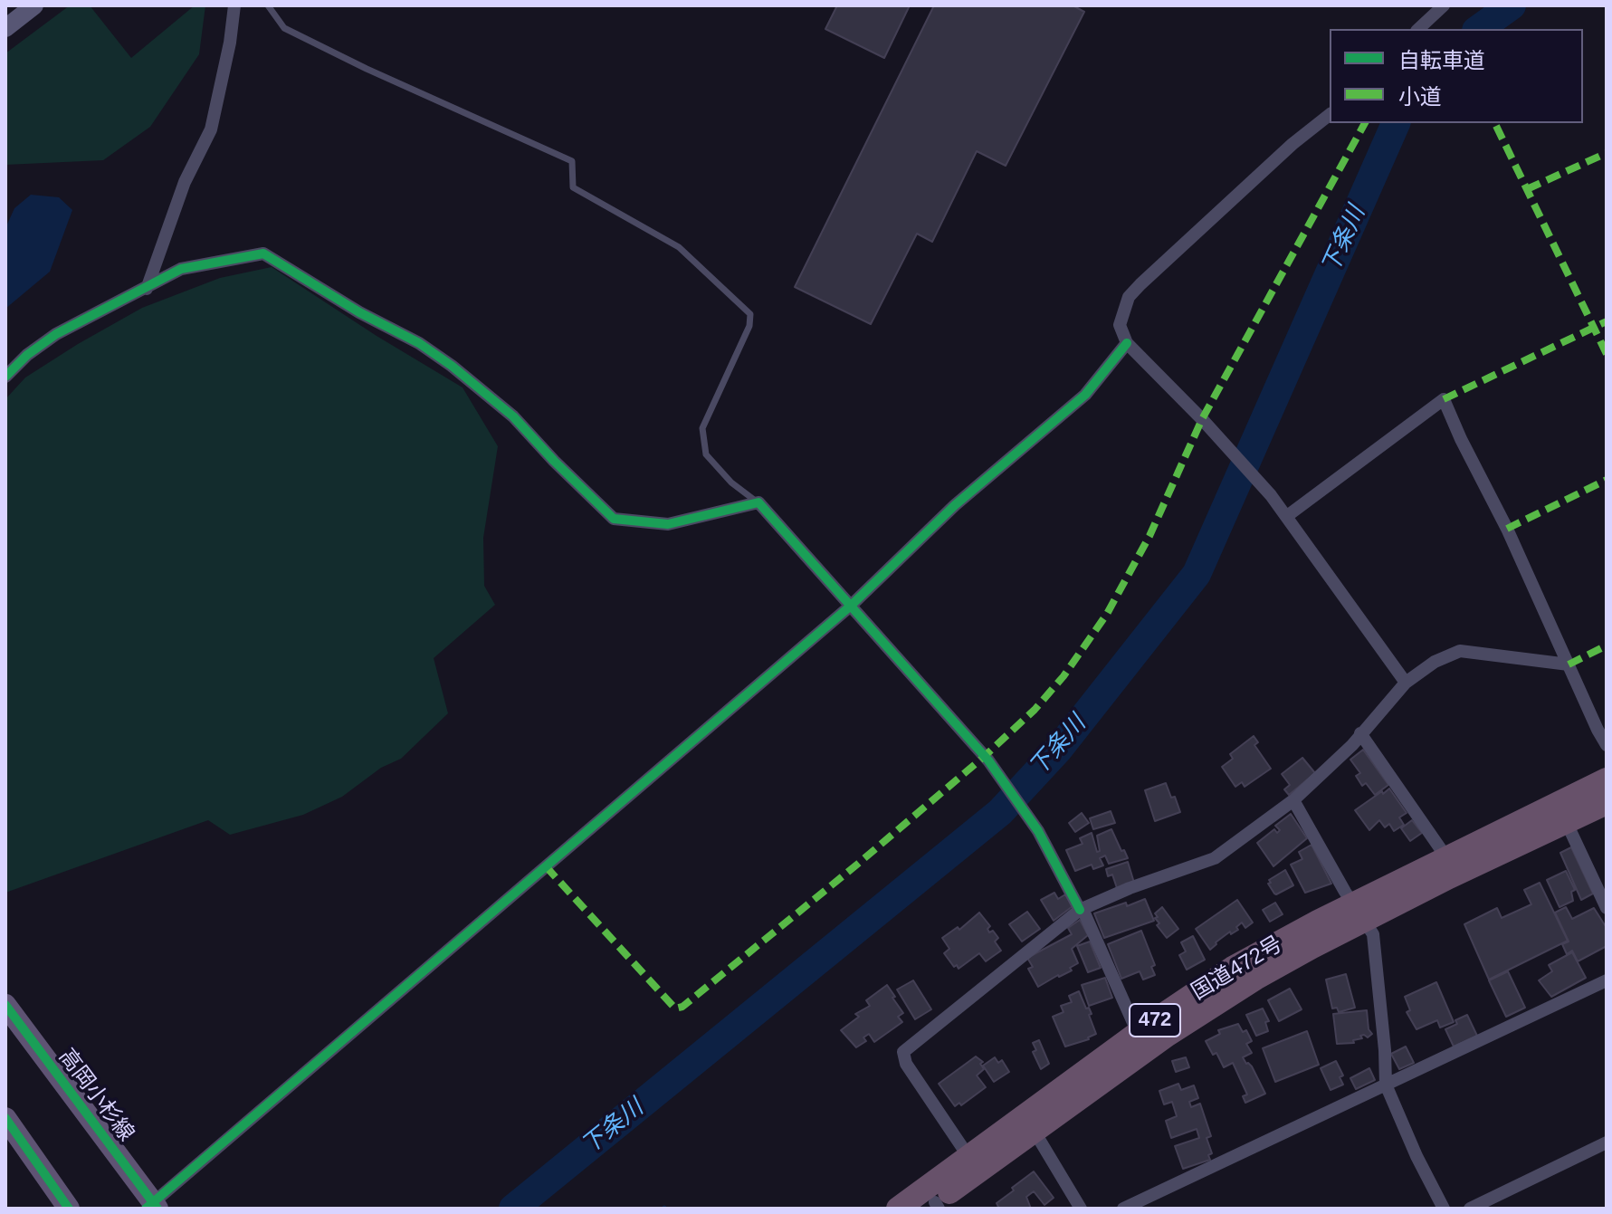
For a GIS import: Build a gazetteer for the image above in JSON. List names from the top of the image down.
{
  "streets": {
    "highway": ["国道472号", "472"],
    "main road": ["高岡小杉線"]
  },
  "water": ["下条川"],
  "legend": ["自転車道", "小道"]
}
